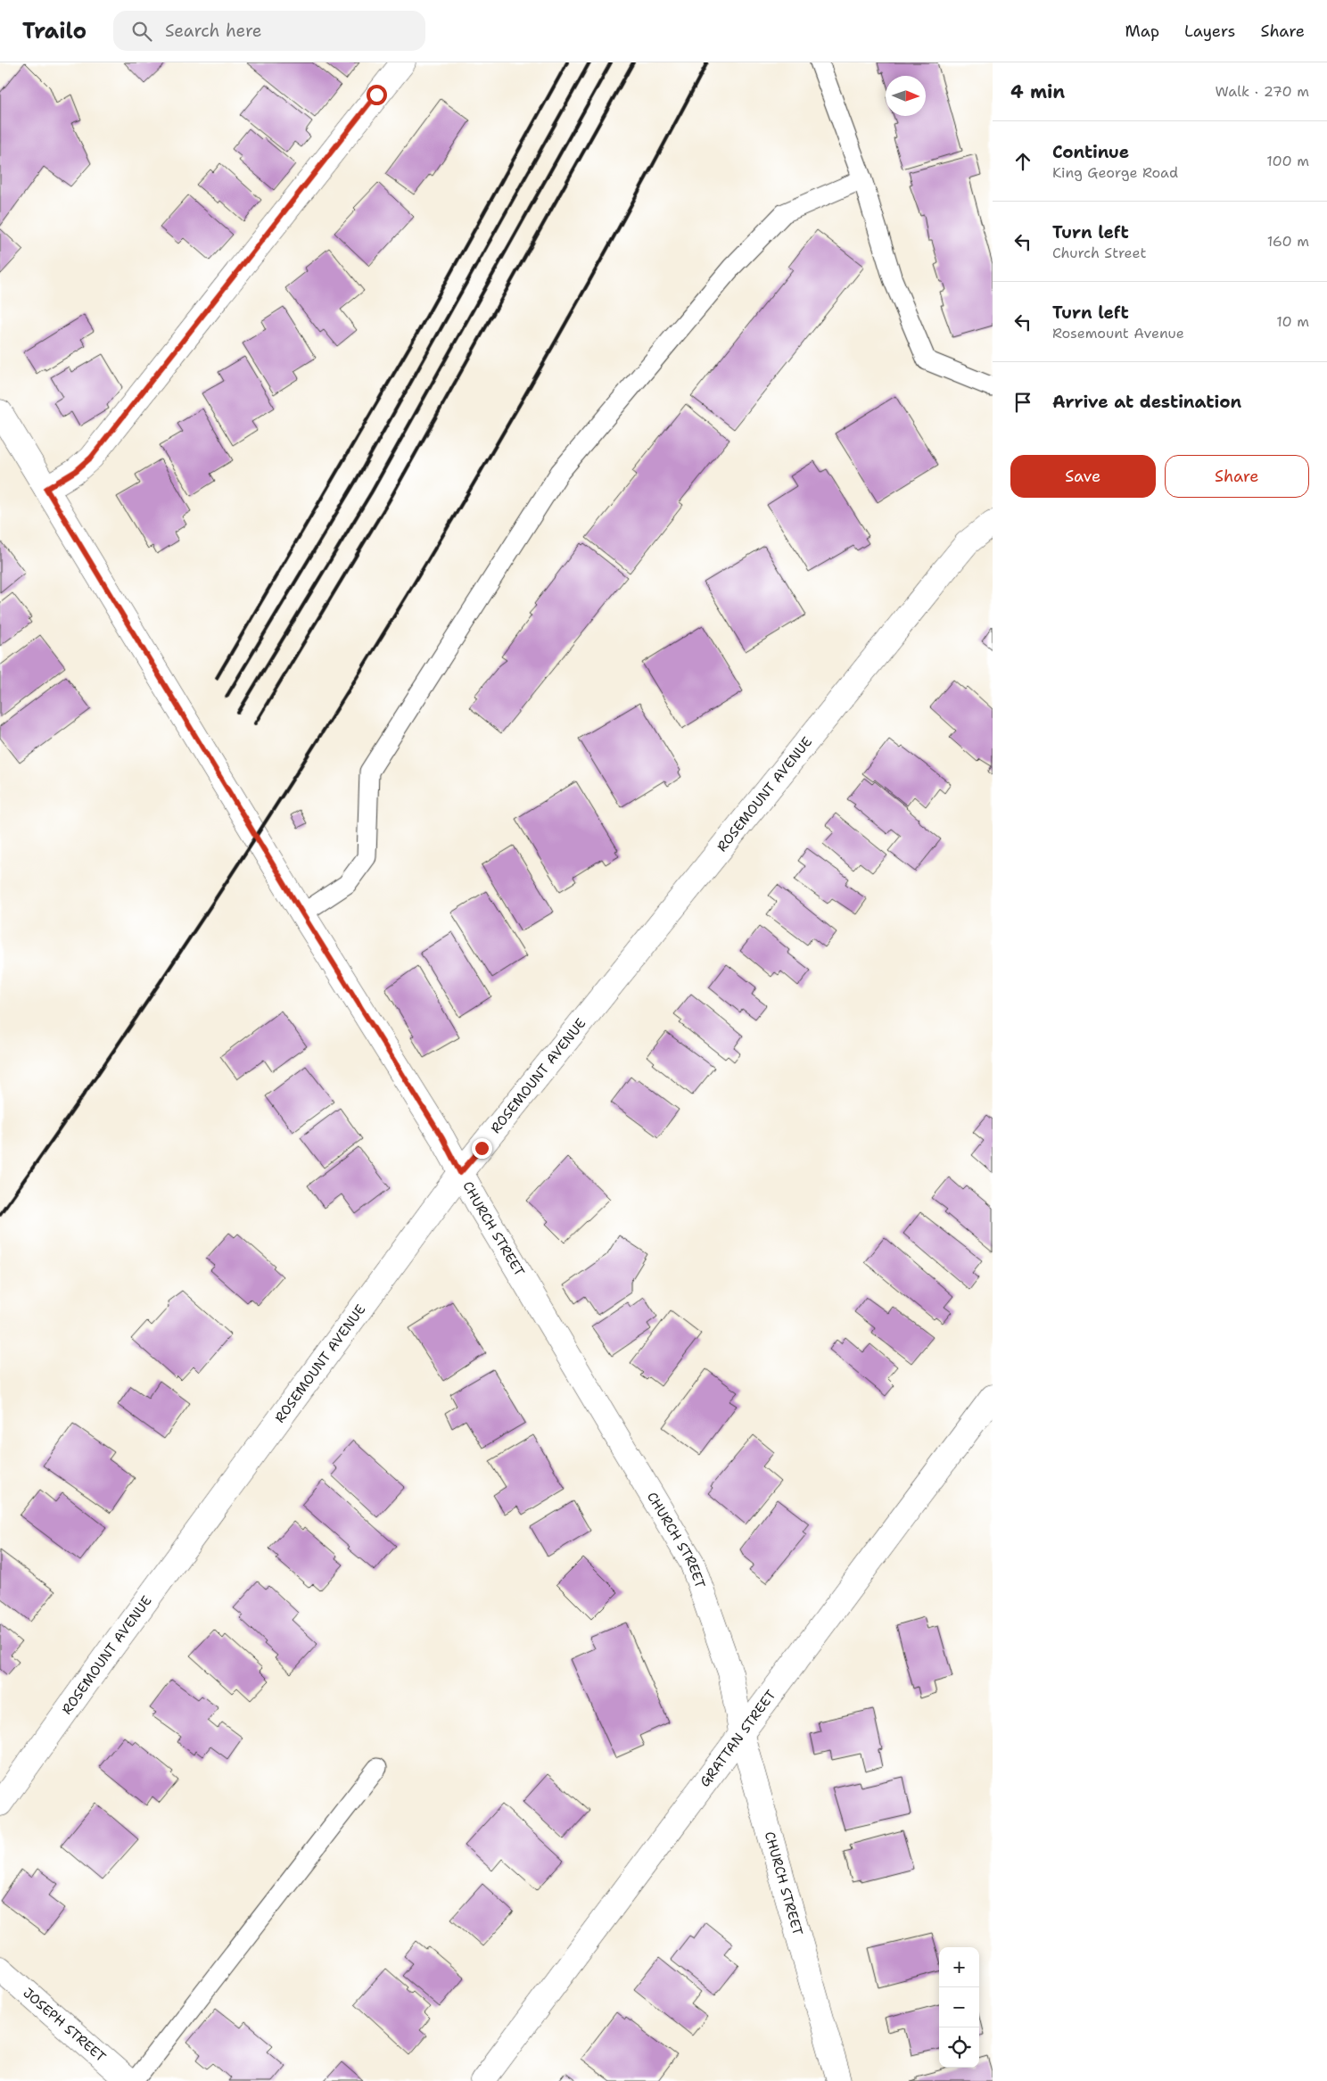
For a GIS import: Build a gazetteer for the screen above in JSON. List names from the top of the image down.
{
  "streets": {
    "street": [
      "ROSEMOUNT AVENUE",
      "CHURCH STREET",
      "GRATTAN STREET",
      "JOSEPH STREET"
    ]
  },
  "crossings": [
    ["ROSEMOUNT AVENUE", "CHURCH STREET"],
    ["CHURCH STREET", "GRATTAN STREET"]
  ],
  "north": "right",
  "page": {
    "header": "Trailo",
    "search": "Search here",
    "nav": ["Map", "Layers", "Share"],
    "heading": ["4 min", "Walk · 270 m"],
    "list": [
      ["Continue", "King George Road", "100 m"],
      ["Turn left", "Church Street", "160 m"],
      ["Turn left", "Rosemount Avenue", "10 m"],
      "Arrive at destination"
    ],
    "buttons": ["Save", "Share"],
    "map_buttons": ["+", "−"]
  }
}
